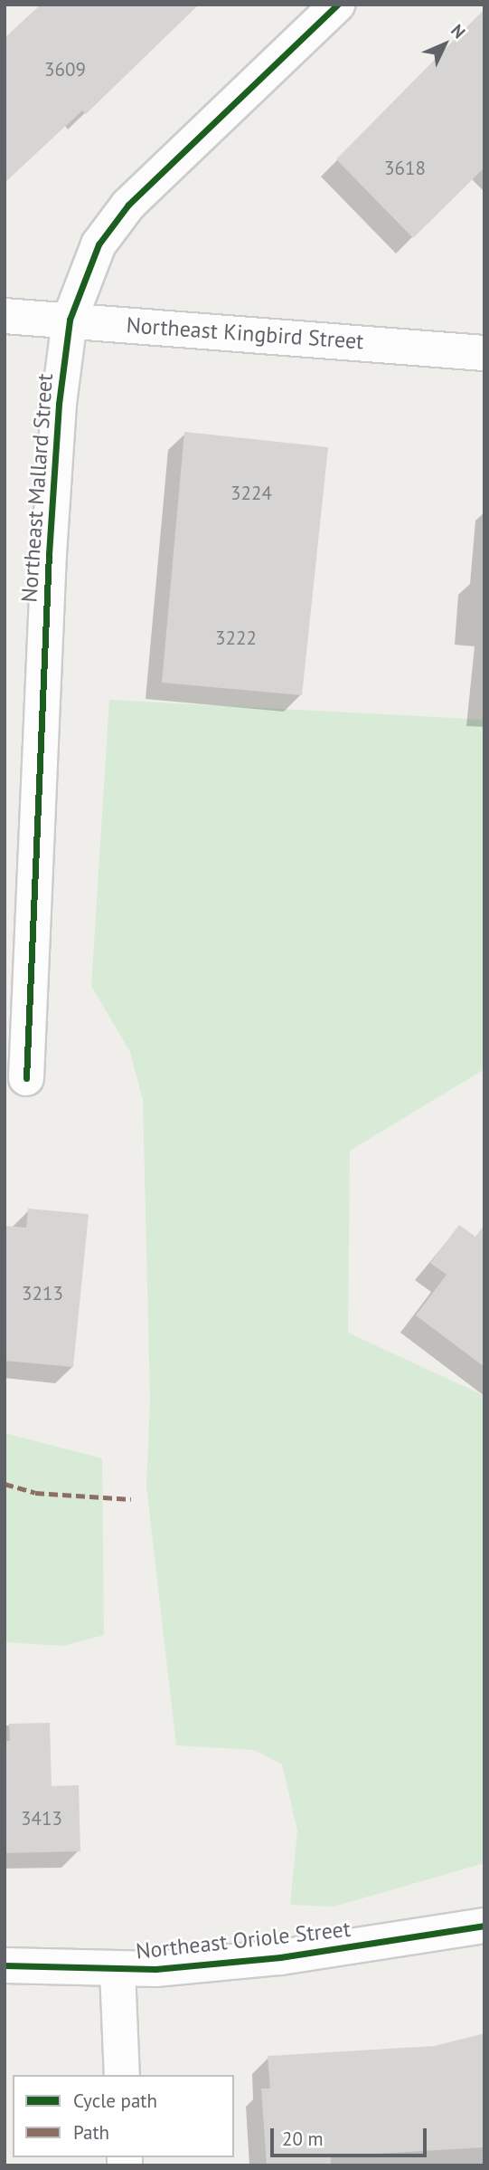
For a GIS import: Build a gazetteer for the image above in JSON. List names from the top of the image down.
{
  "streets": {
    "street": ["Northeast Kingbird Street", "Northeast Mallard Street", "Northeast Oriole Street"]
  },
  "crossings": [
    ["Northeast Kingbird Street", "Northeast Mallard Street"]
  ],
  "house_numbers": [
    "3609",
    "3618",
    "3224",
    "3222",
    "3213",
    "3413"
  ],
  "legend": ["Cycle path", "Path"],
  "scale_bar": "20 m",
  "north": "top right"
}
